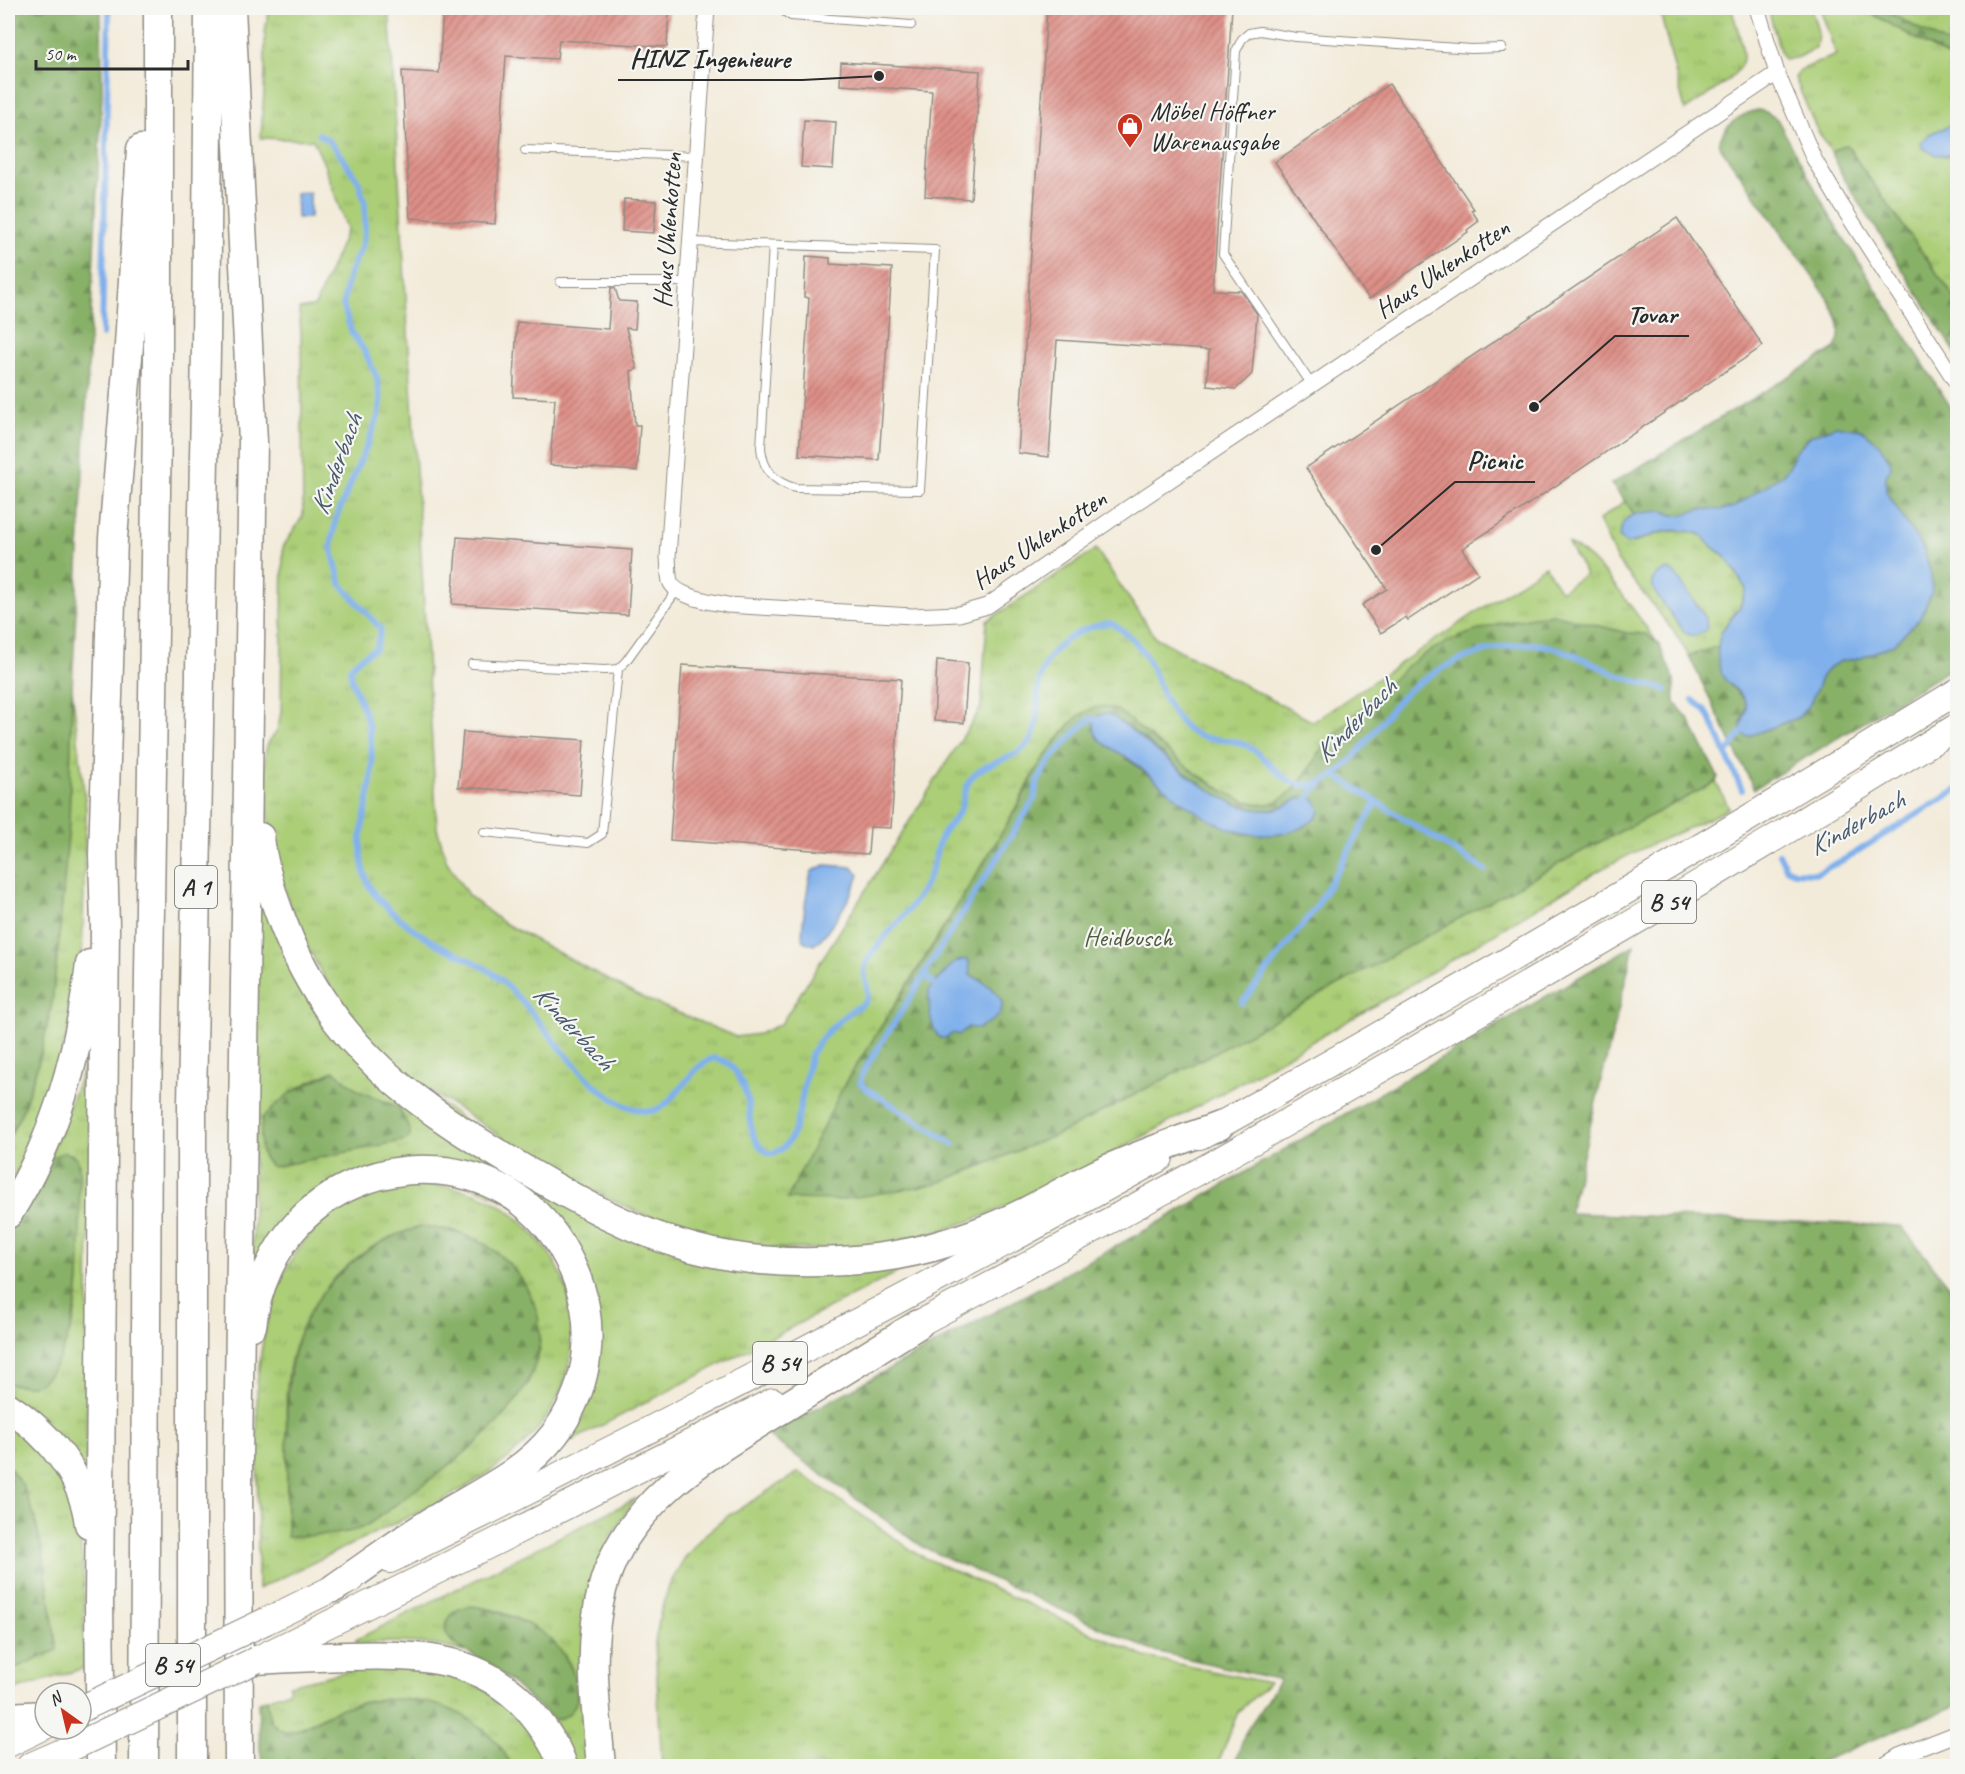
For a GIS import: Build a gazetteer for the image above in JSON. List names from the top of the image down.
{
  "streets": {
    "highway": ["A 1", "B 54"],
    "street": ["Haus Uhlenkotten"]
  },
  "water": ["Kinderbach"],
  "parks": ["Heidbusch"],
  "places": {
    "other": ["HINZ Ingenieure", "Tovar", "Picnic"],
    "shop": ["Möbel Höffner Warenausgabe"]
  },
  "scale_bar": "50 m",
  "north": "top left"
}
